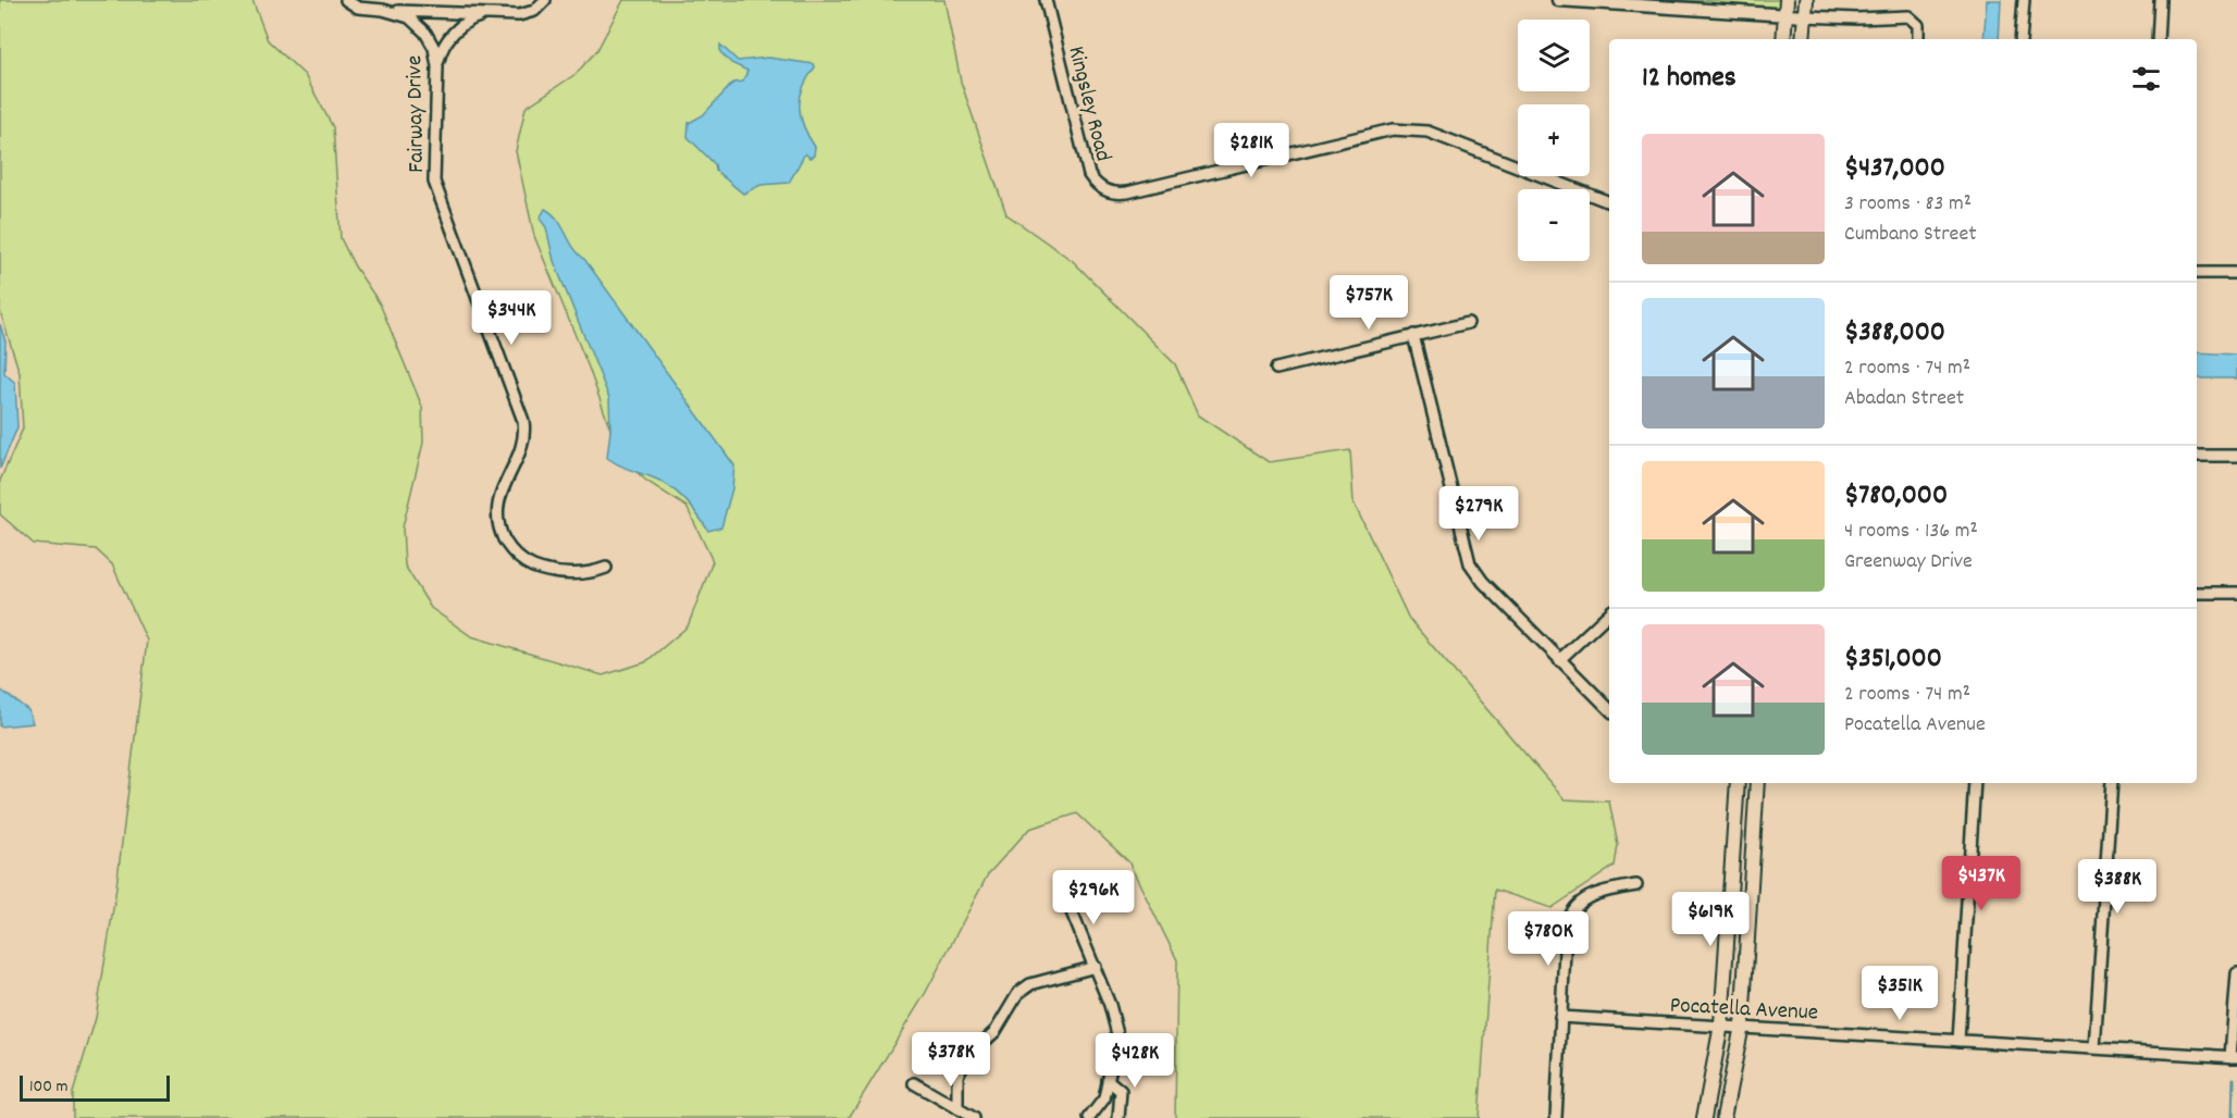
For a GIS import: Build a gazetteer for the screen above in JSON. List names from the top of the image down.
{
  "streets": {
    "street": ["Kingsley Road", "Fairway Drive", "Pocatella Avenue"]
  },
  "scale_bar": "100 m",
  "page": {
    "map_buttons": ["+", "−"],
    "heading": "12 homes",
    "list": [
      {
        "name": "$437,000",
        "note": "3 rooms · 83 m² · Cumbano Street"
      },
      {
        "name": "$388,000",
        "note": "2 rooms · 74 m² · Abadan Street"
      },
      {
        "name": "$780,000",
        "note": "4 rooms · 136 m² · Greenway Drive"
      },
      {
        "name": "$351,000",
        "note": "2 rooms · 74 m² · Pocatella Avenue"
      }
    ],
    "price": [
      "$281K",
      "$757K",
      "$344K",
      "$279K",
      "$437K",
      "$388K",
      "$296K",
      "$619K",
      "$780K",
      "$351K",
      "$378K",
      "$428K"
    ],
    "scale": "100 m"
  }
}
